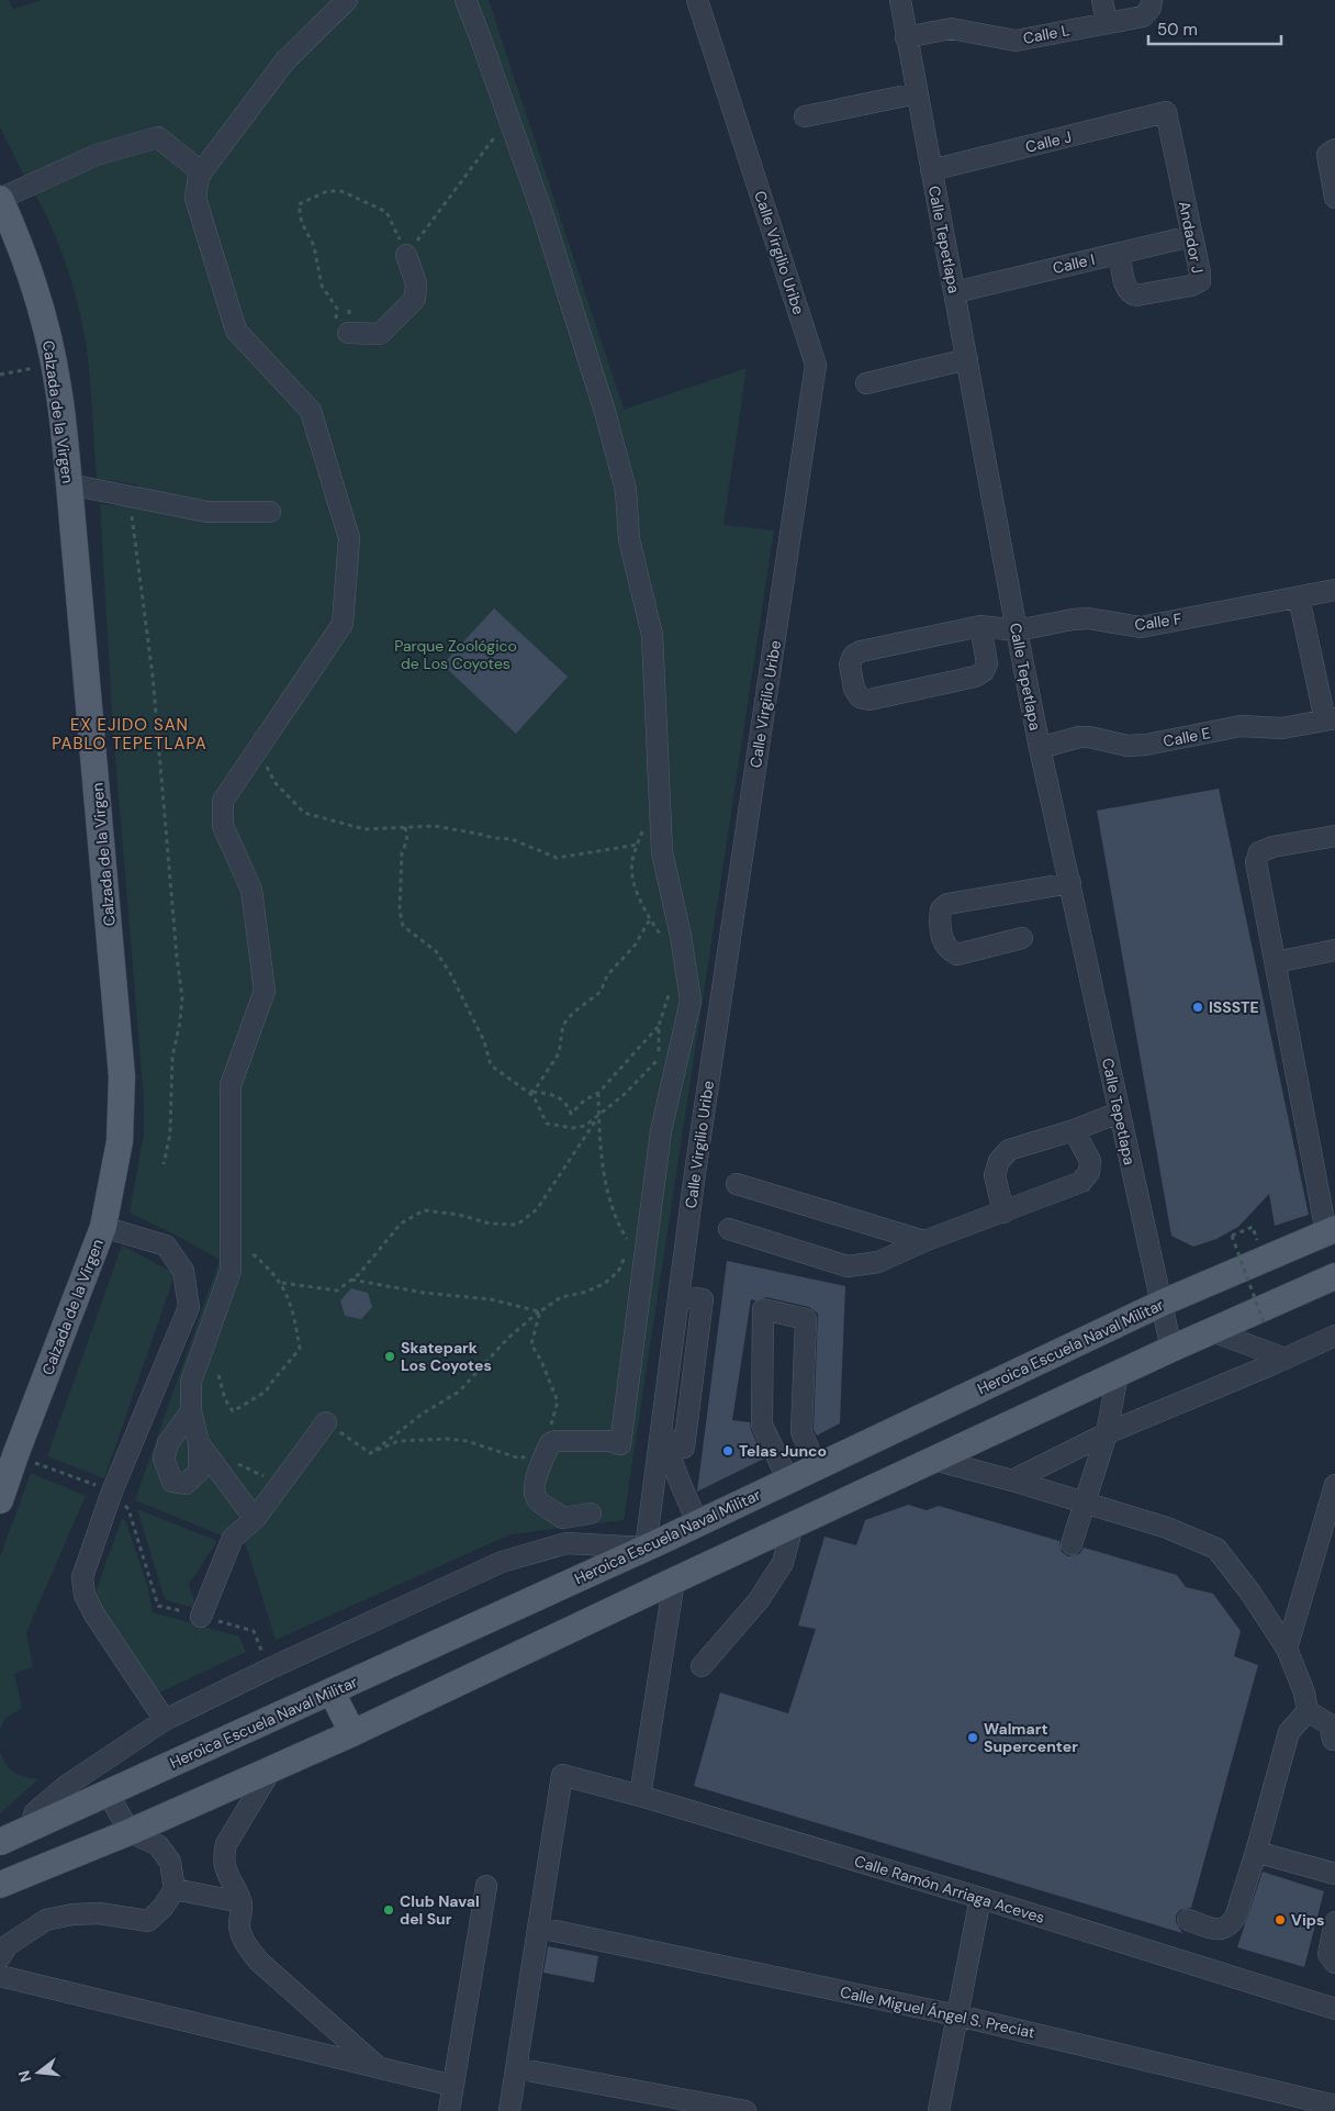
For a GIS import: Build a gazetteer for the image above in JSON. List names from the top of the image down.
{
  "streets": {
    "main road": ["Calzada de la Virgen", "Heroica Escuela Naval Militar"],
    "street": [
      "Calle L",
      "Calle J",
      "Andador J",
      "Calle Tepetlapa",
      "Calle Virgilio Uribe",
      "Calle I",
      "Calle F",
      "Calle E",
      "Calle Ramón Arriaga Aceves",
      "Calle Miguel Ángel S. Preciat"
    ]
  },
  "crossings": [
    ["Calle L", "Calle Tepetlapa"],
    ["Calle J", "Andador J"],
    ["Calle J", "Calle Tepetlapa"],
    ["Andador J", "Calle I"],
    ["Calle Tepetlapa", "Calle I"],
    ["Calle Tepetlapa", "Calle F"],
    ["Calle Tepetlapa", "Calle E"],
    ["Calle Tepetlapa", "Heroica Escuela Naval Militar"],
    ["Calle Virgilio Uribe", "Heroica Escuela Naval Militar"],
    ["Calle Ramón Arriaga Aceves", "Calle Miguel Ángel S. Preciat"]
  ],
  "districts": ["EX EJIDO SAN PABLO TEPETLAPA"],
  "parks": ["Parque Zoológico de Los Coyotes"],
  "places": [
    "ISSSTE",
    "Skatepark Los Coyotes",
    "Telas Junco",
    "Walmart Supercenter",
    "Club Naval del Sur",
    "Vips"
  ],
  "scale_bar": "50 m",
  "north": "left"
}
